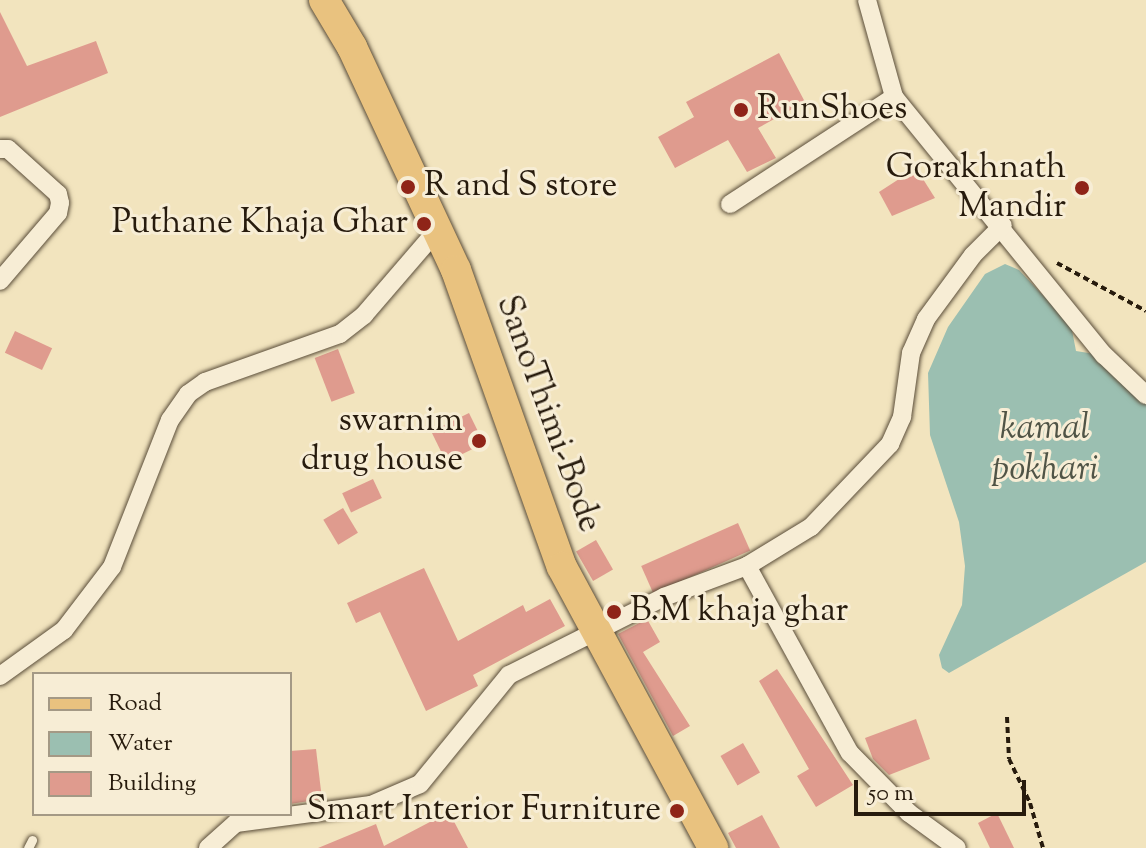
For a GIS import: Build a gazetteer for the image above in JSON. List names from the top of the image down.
{
  "streets": {
    "main road": ["SanoThimi-Bode"]
  },
  "water": ["kamal pokhari"],
  "places": [
    "RunShoes",
    "R and S store",
    "Gorakhnath Mandir",
    "Puthane Khaja Ghar",
    "swarnim drug house",
    "B.M khaja ghar",
    "Smart Interior Furniture"
  ],
  "legend": ["Road", "Water", "Building"],
  "scale_bar": "50 m"
}
